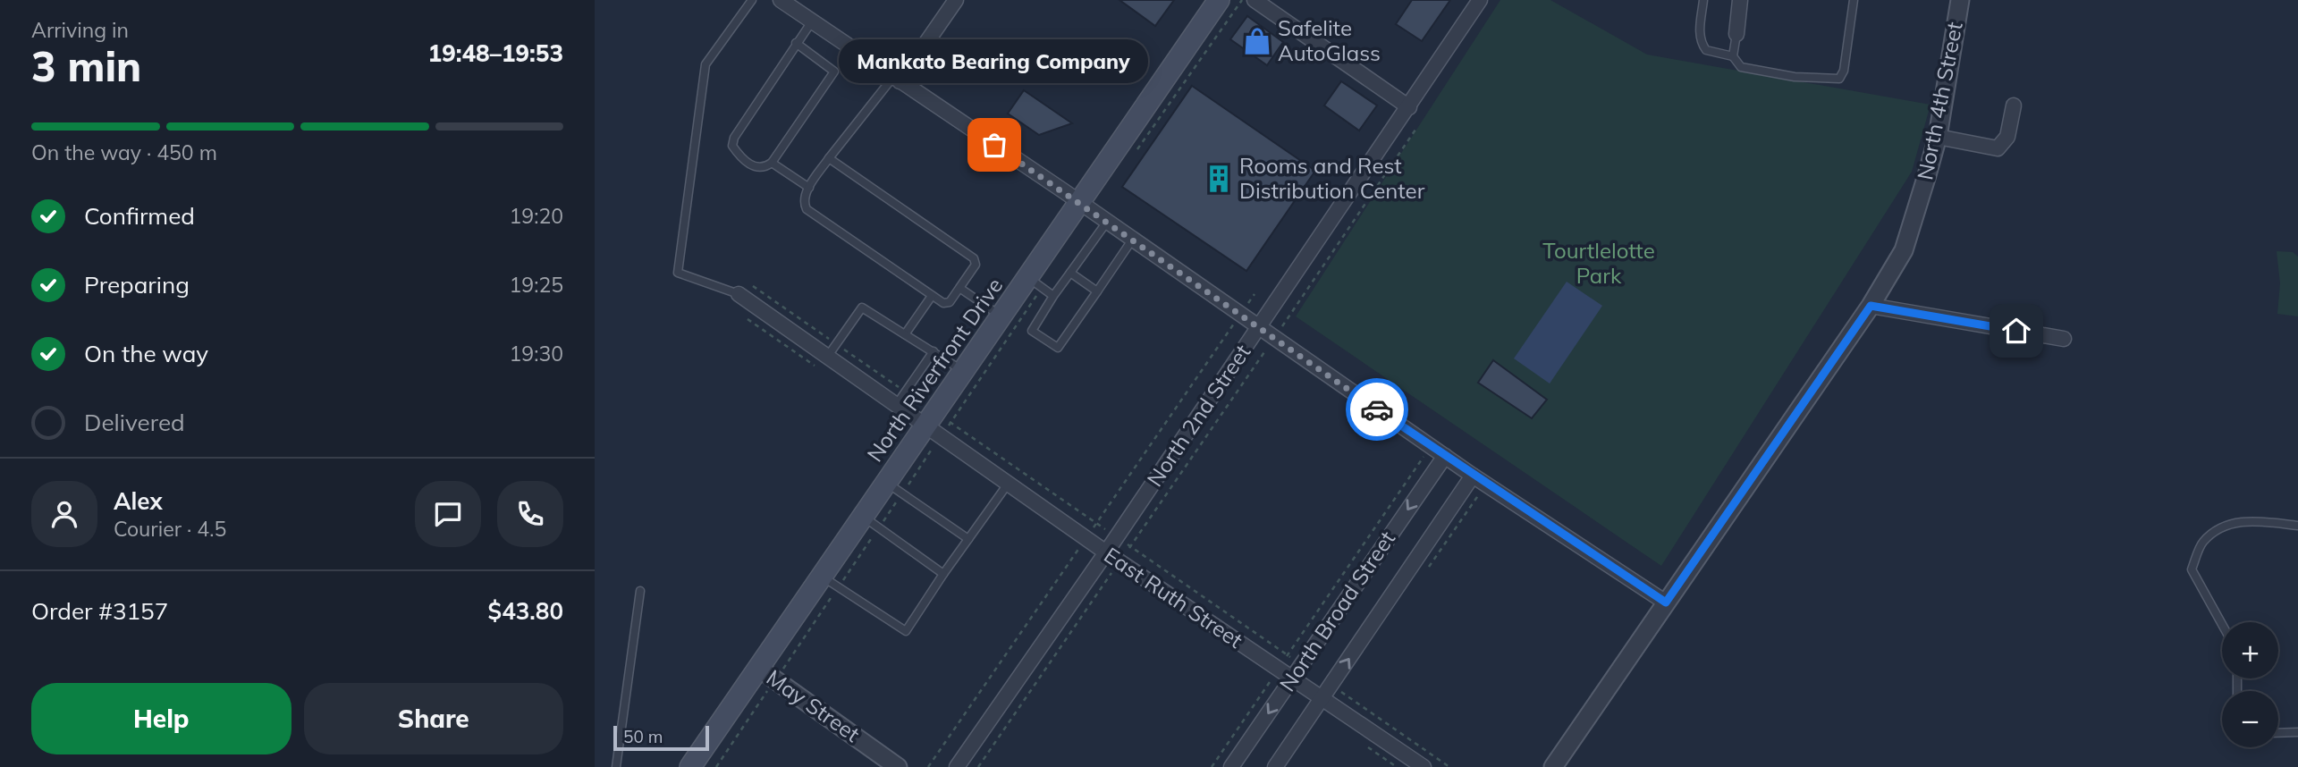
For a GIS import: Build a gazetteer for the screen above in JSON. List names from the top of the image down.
{
  "streets": {
    "main road": ["North Riverfront Drive"],
    "street": [
      "North 4th Street",
      "North 2nd Street",
      "East Ruth Street",
      "North Broad Street",
      "May Street"
    ]
  },
  "crossings": [
    ["North Riverfront Drive", "East Ruth Street"],
    ["North Riverfront Drive", "May Street"],
    ["North 2nd Street", "East Ruth Street"],
    ["East Ruth Street", "North Broad Street"]
  ],
  "parks": ["Tourtlelotte Park"],
  "places": {
    "shop": ["Safelite AutoGlass"],
    "other": ["Mankato Bearing Company"],
    "building": ["Rooms and Rest Distribution Center"]
  },
  "scale_bar": "50 m",
  "page": {
    "heading": ["3 min", "Arriving in", "19:48–19:53"],
    "panel": [
      "Alex",
      "Courier · 4.5",
      "Order #3157",
      "$43.80"
    ],
    "bubble": "Mankato Bearing Company",
    "bar": "On the way · 450 m",
    "list": [
      ["Confirmed", "19:20"],
      ["Preparing", "19:25"],
      ["On the way", "19:30"],
      "Delivered"
    ],
    "map_buttons": ["+", "−"],
    "buttons": ["Help", "Share"],
    "scale": "50 m"
  }
}
